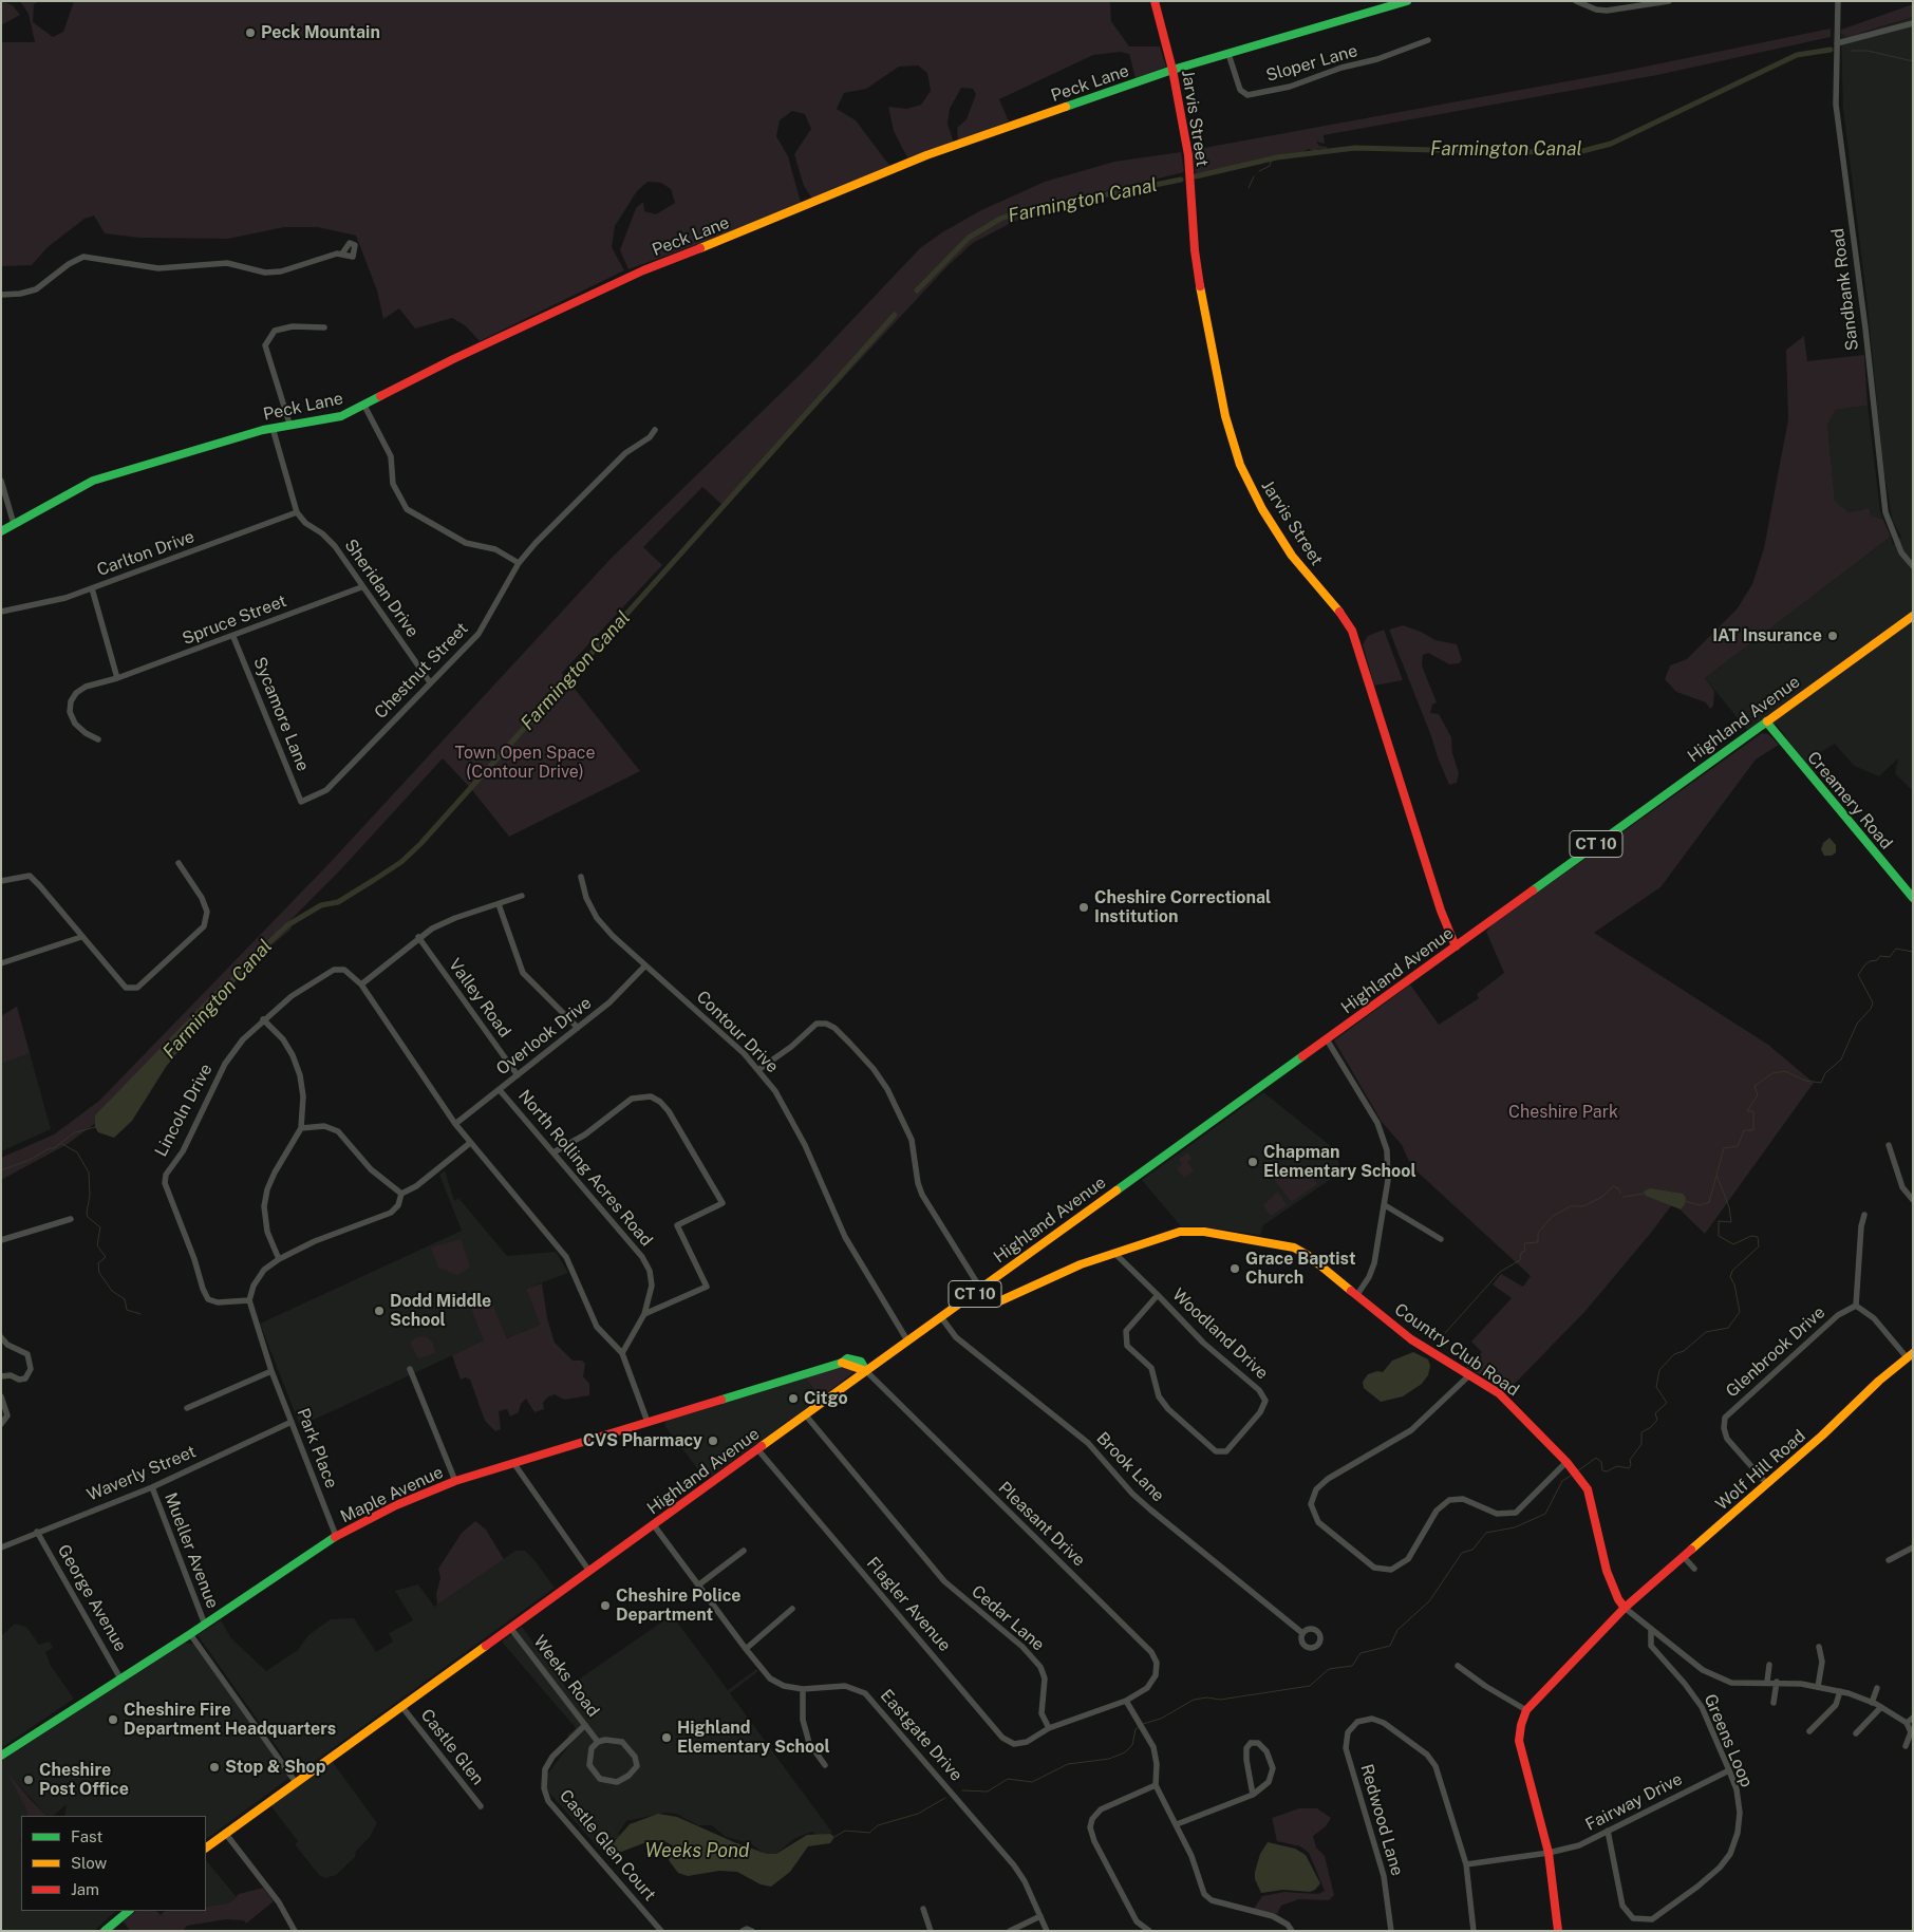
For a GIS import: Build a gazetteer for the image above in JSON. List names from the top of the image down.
{
  "streets": {
    "main road": [
      "Peck Lane",
      "Jarvis Street",
      "Highland Avenue",
      "Creamery Road",
      "CT 10",
      "Country Club Road",
      "Wolf Hill Road",
      "Maple Avenue"
    ],
    "street": [
      "Sloper Lane",
      "Sandbank Road",
      "Carlton Drive",
      "Sheridan Drive",
      "Spruce Street",
      "Chestnut Street",
      "Sycamore Lane",
      "Valley Road",
      "Contour Drive",
      "Overlook Drive",
      "Lincoln Drive",
      "North Rolling Acres Road",
      "Woodland Drive",
      "Glenbrook Drive",
      "Park Place",
      "Brook Lane",
      "Waverly Street",
      "Pleasant Drive",
      "Mueller Avenue",
      "George Avenue",
      "Flagler Avenue",
      "Cedar Lane",
      "Weeks Road",
      "Eastgate Drive",
      "Greens Loop",
      "Castle Glen",
      "Fairway Drive",
      "Redwood Lane",
      "Castle Glen Court"
    ]
  },
  "crossings": [
    ["Sloper Lane", "Peck Lane"],
    ["Peck Lane", "Jarvis Street"],
    ["Jarvis Street", "Highland Avenue"],
    ["Carlton Drive", "Sheridan Drive"],
    ["Sheridan Drive", "Spruce Street"],
    ["Sheridan Drive", "Chestnut Street"],
    ["Spruce Street", "Sycamore Lane"],
    ["Chestnut Street", "Sycamore Lane"],
    ["Highland Avenue", "Creamery Road"],
    ["Highland Avenue", "Contour Drive"],
    ["Highland Avenue", "Country Club Road"],
    ["Highland Avenue", "Brook Lane"],
    ["Highland Avenue", "Maple Avenue"],
    ["Highland Avenue", "Pleasant Drive"],
    ["Highland Avenue", "Flagler Avenue"],
    ["Highland Avenue", "Cedar Lane"],
    ["Highland Avenue", "Weeks Road"],
    ["Highland Avenue", "Eastgate Drive"],
    ["Highland Avenue", "Castle Glen"],
    ["Valley Road", "Overlook Drive"],
    ["Contour Drive", "Overlook Drive"],
    ["Overlook Drive", "North Rolling Acres Road"],
    ["Lincoln Drive", "Park Place"],
    ["Woodland Drive", "Country Club Road"],
    ["Country Club Road", "Wolf Hill Road"],
    ["Glenbrook Drive", "Wolf Hill Road"],
    ["Park Place", "Waverly Street"],
    ["Park Place", "Maple Avenue"],
    ["Waverly Street", "Mueller Avenue"],
    ["Waverly Street", "George Avenue"],
    ["Maple Avenue", "Pleasant Drive"],
    ["Maple Avenue", "Mueller Avenue"],
    ["Maple Avenue", "George Avenue"],
    ["Flagler Avenue", "Cedar Lane"],
    ["Weeks Road", "Castle Glen Court"],
    ["Greens Loop", "Fairway Drive"],
    ["Fairway Drive", "Redwood Lane"]
  ],
  "water": ["Farmington Canal", "Weeks Pond"],
  "parks": ["Town Open Space (Contour Drive)", "Cheshire Park"],
  "places": [
    "Peck Mountain",
    "IAT Insurance",
    "Cheshire Correctional Institution",
    "Chapman Elementary School",
    "Grace Baptist Church",
    "Dodd Middle School",
    "Citgo",
    "CVS Pharmacy",
    "Cheshire Police Department",
    "Cheshire Fire Department Headquarters",
    "Highland Elementary School",
    "Stop & Shop",
    "Cheshire Post Office"
  ],
  "legend": ["Fast", "Slow", "Jam"]
}
